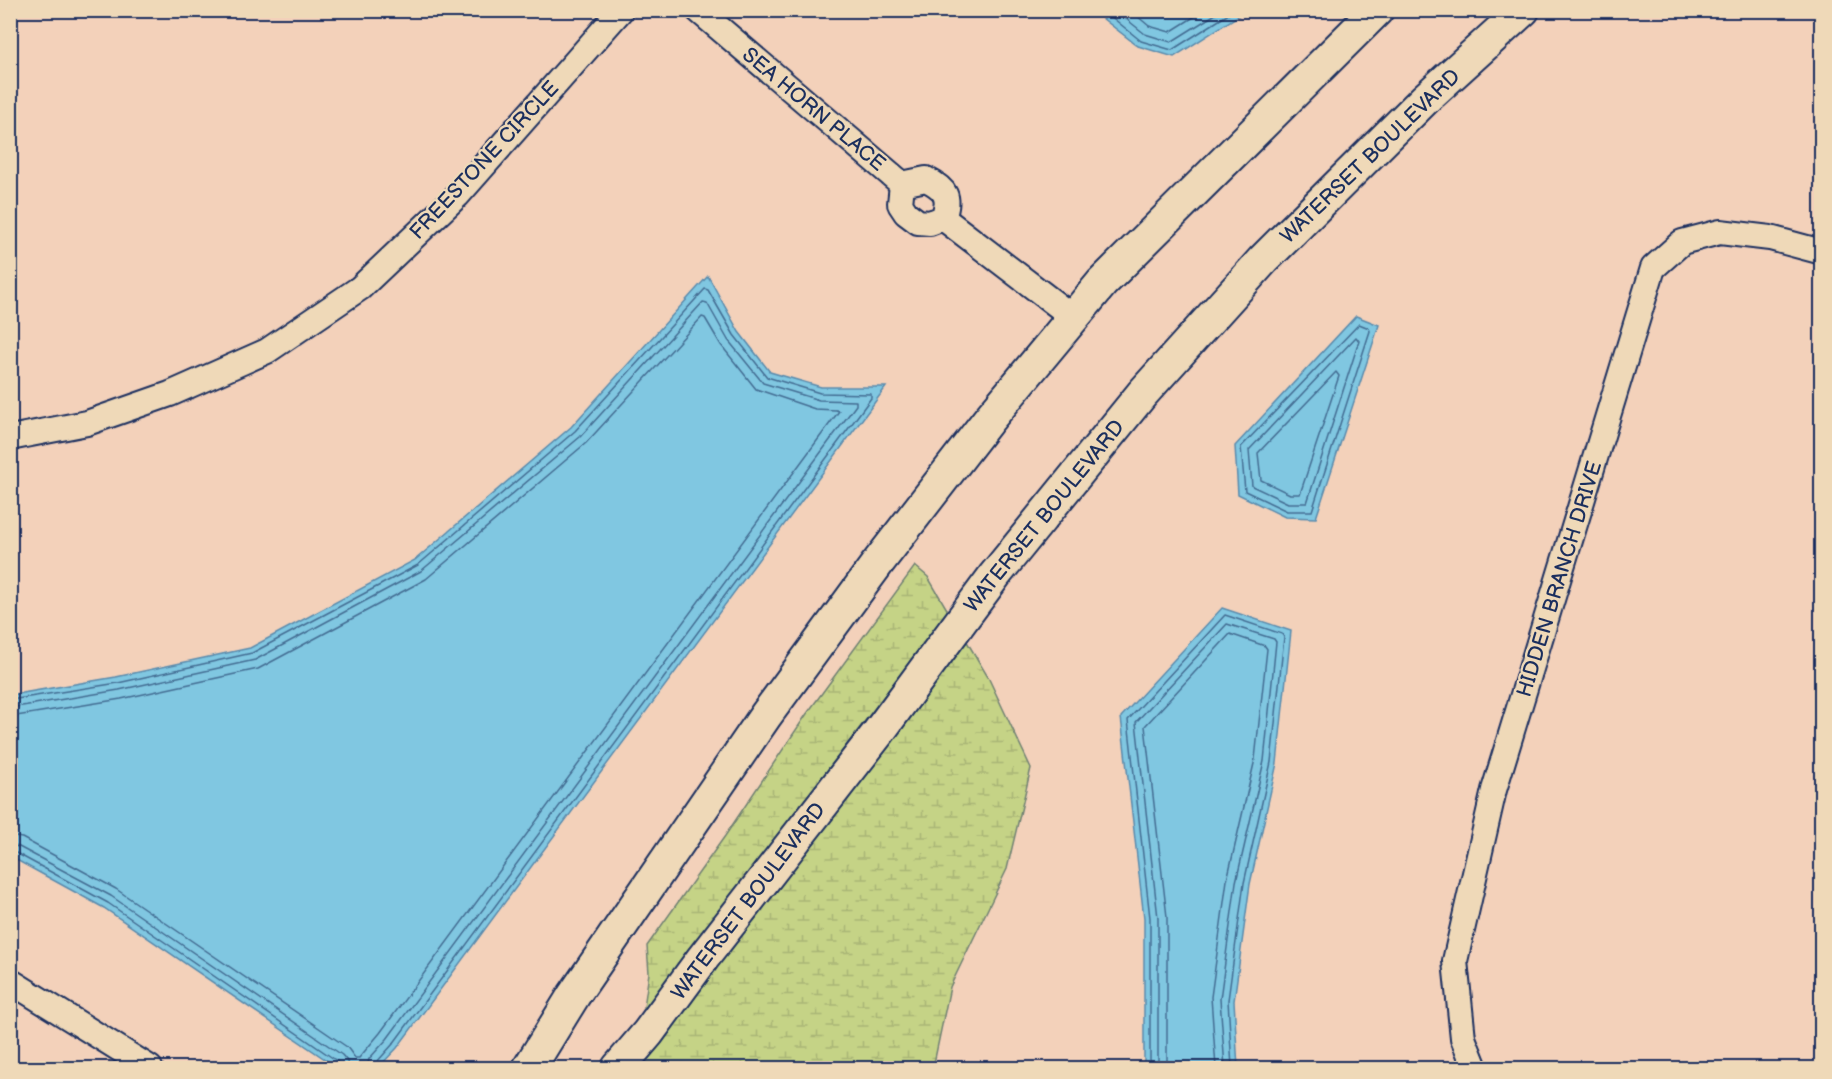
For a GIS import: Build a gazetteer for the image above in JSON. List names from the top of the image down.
{
  "streets": {
    "street": [
      "SEA HORN PLACE",
      "WATERSET BOULEVARD",
      "FREESTONE CIRCLE",
      "HIDDEN BRANCH DRIVE"
    ]
  }
}
